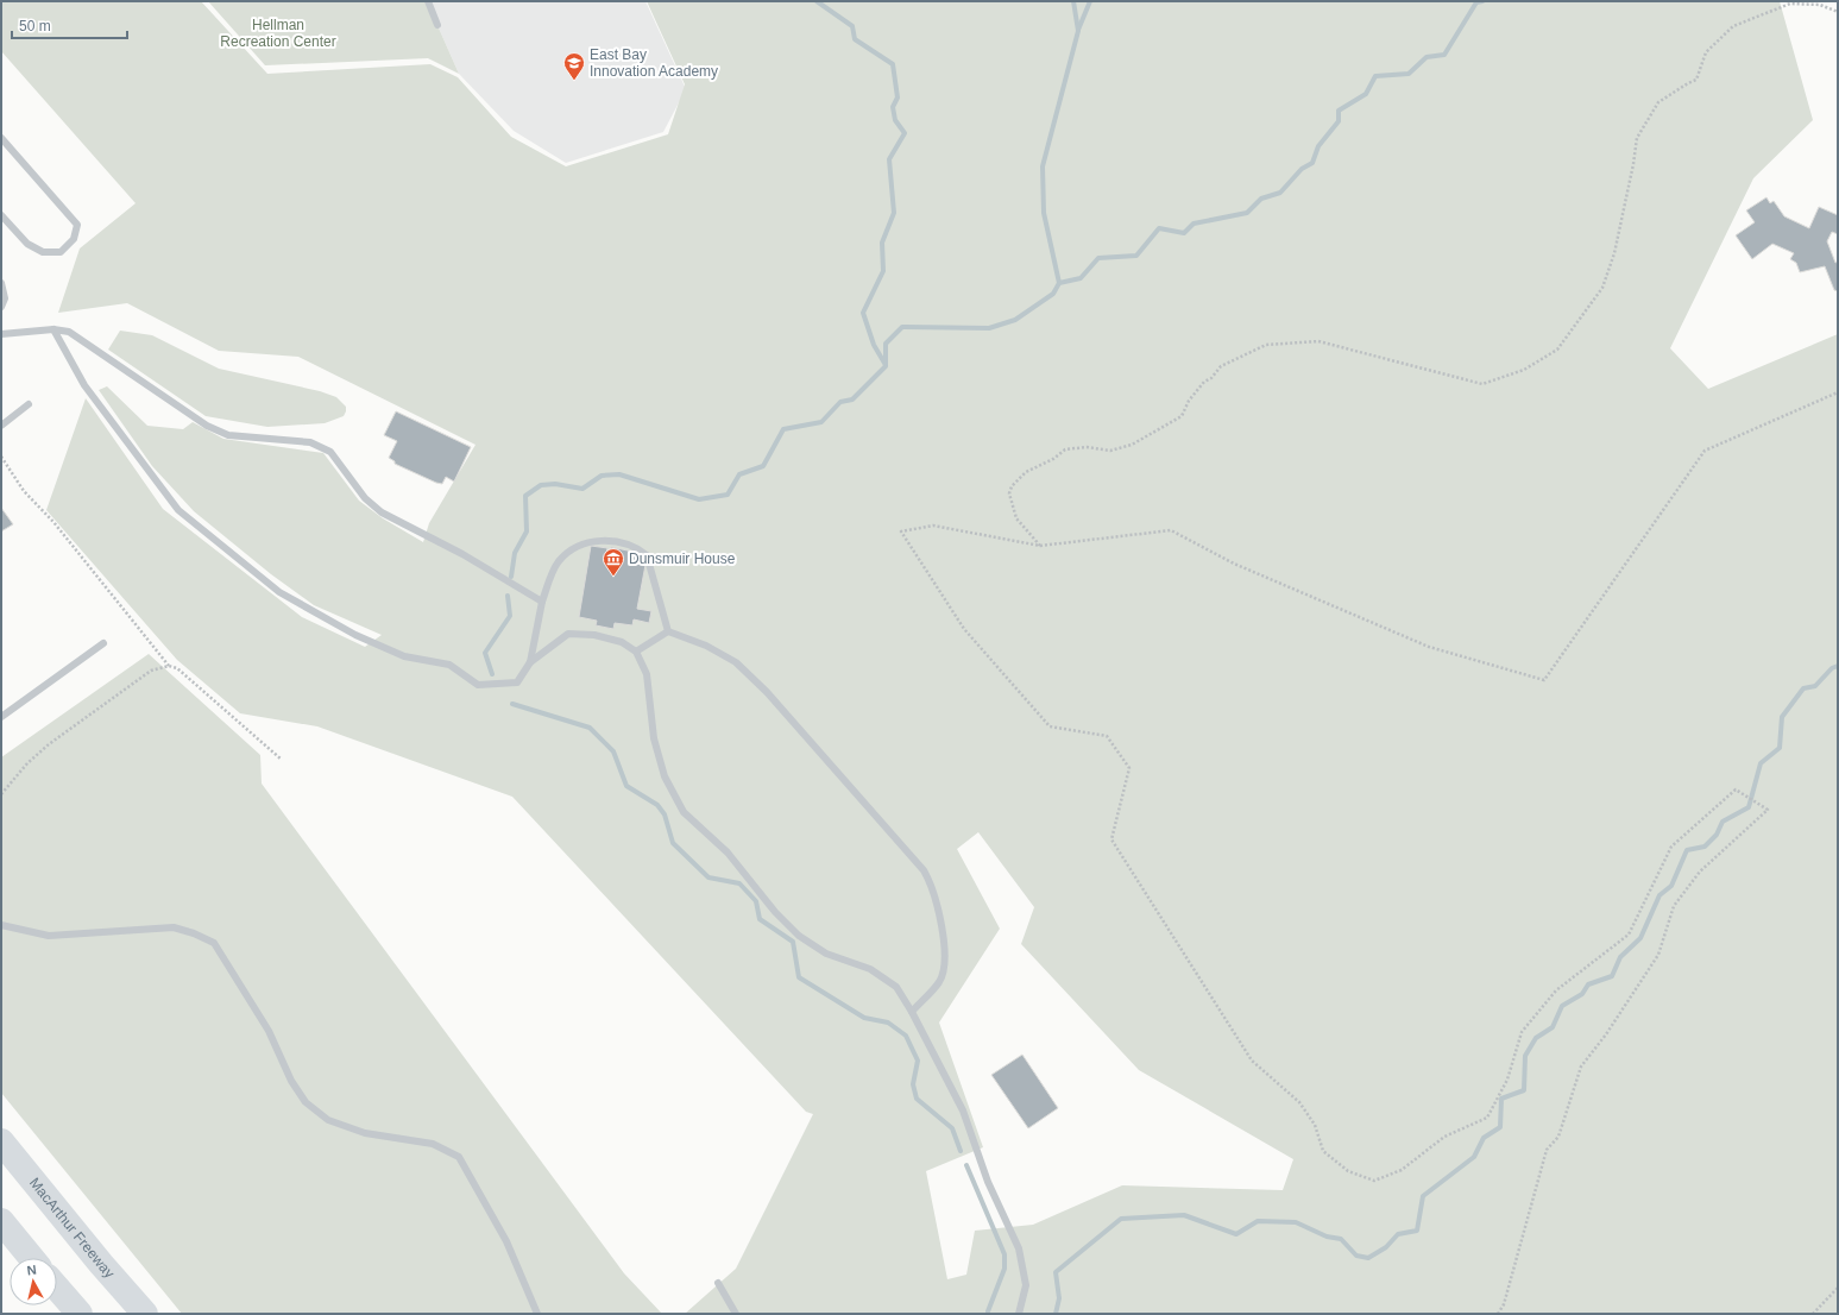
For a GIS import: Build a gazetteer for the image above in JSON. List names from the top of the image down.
{
  "streets": {
    "highway": ["MacArthur Freeway"]
  },
  "parks": ["Hellman Recreation Center"],
  "places": {
    "school or university": ["East Bay Innovation Academy"],
    "museum": ["Dunsmuir House"]
  },
  "scale_bar": "50 m",
  "north": "top"
}
